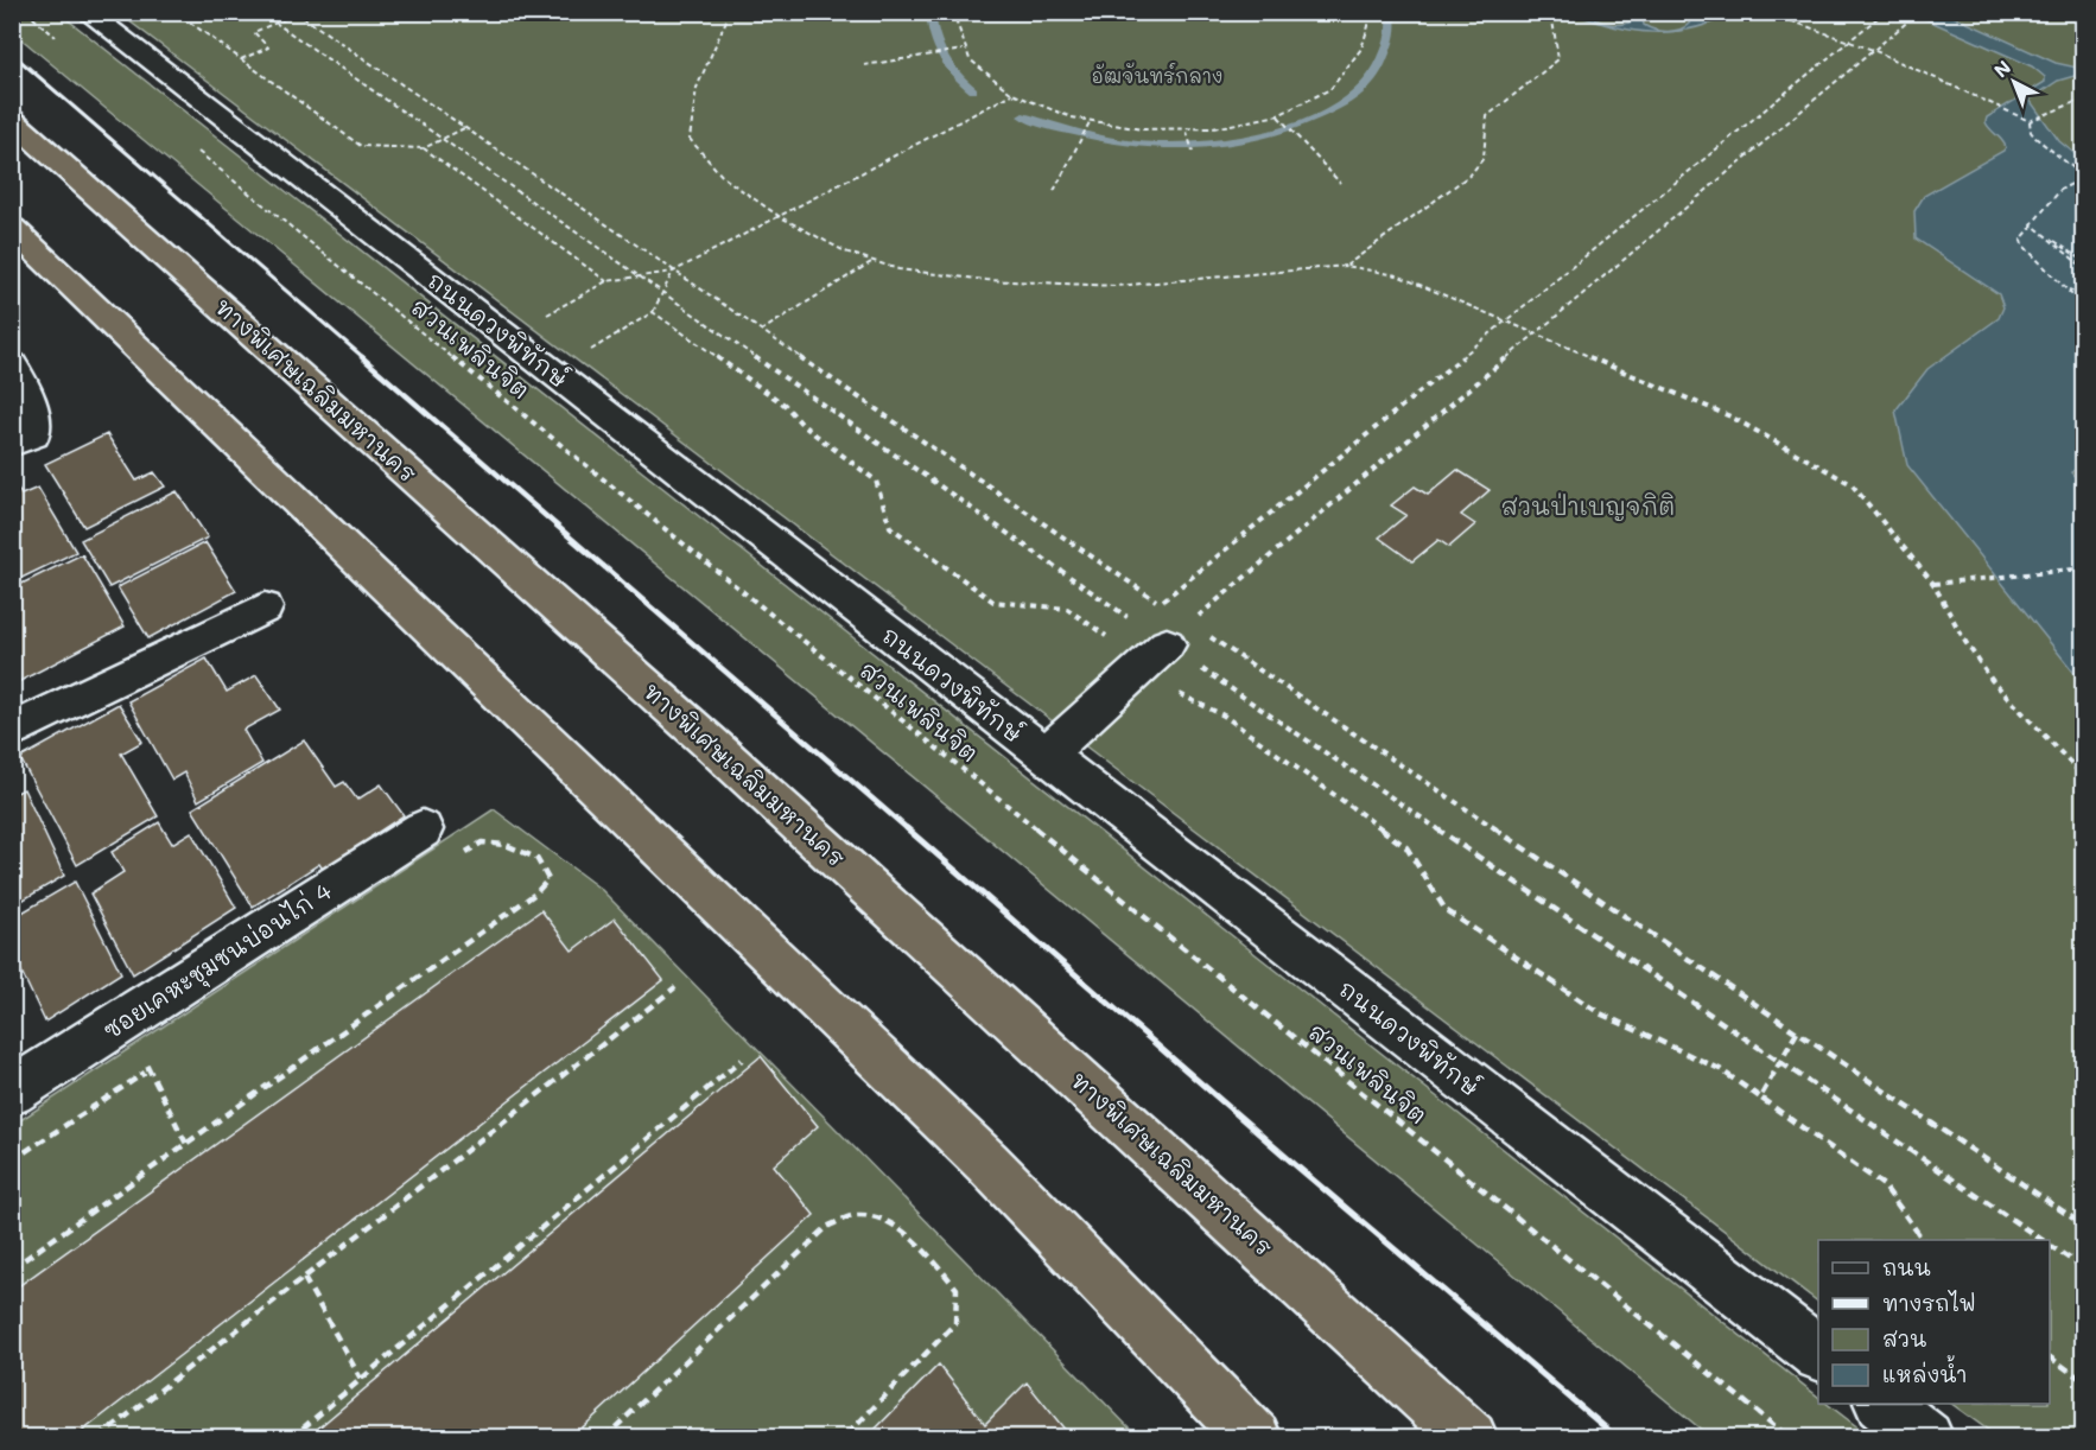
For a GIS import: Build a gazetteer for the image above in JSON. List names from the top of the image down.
{
  "streets": {
    "highway": ["ทางพิเศษเฉลิมมหานคร"],
    "street": ["ถนนดวงพิทักษ์", "ซอยเคหะชุมชนบ่อนไก่ 4"],
    "path": ["สวนเพลินจิต"]
  },
  "parks": ["อัฒจันทร์กลาง", "สวนป่าเบญจกิติ"],
  "legend": [
    "ถนน",
    "ทางรถไฟ",
    "สวน",
    "แหล่งน้ำ"
  ],
  "north": "top left"
}
